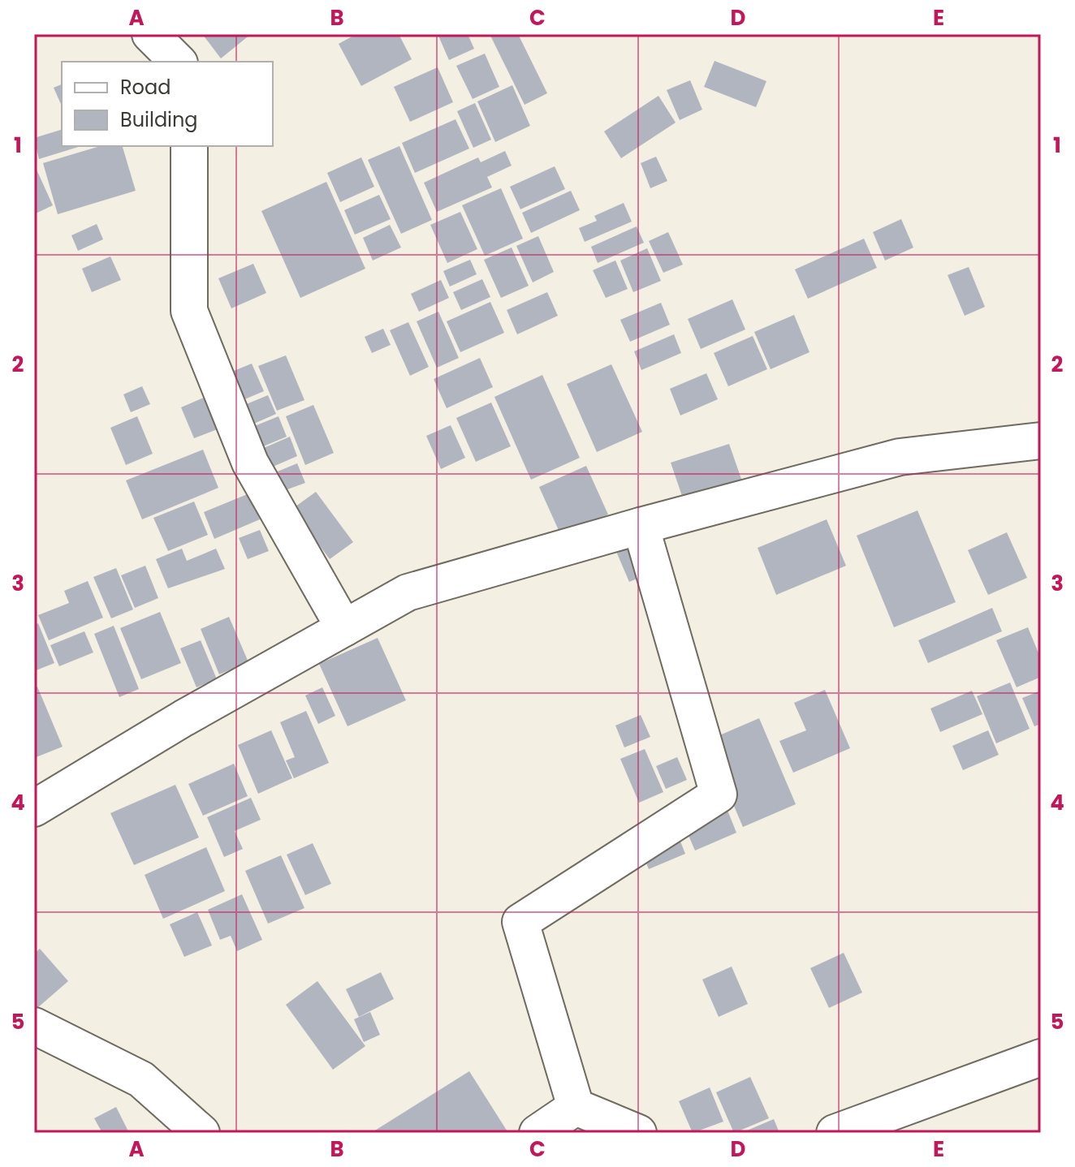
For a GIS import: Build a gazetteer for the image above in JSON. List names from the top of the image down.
{
  "legend": ["Road", "Building"],
  "grid": {
    "columns": [
      "A",
      "B",
      "C",
      "D",
      "E"
    ],
    "rows": [
      "1",
      "2",
      "3",
      "4",
      "5"
    ]
  }
}
